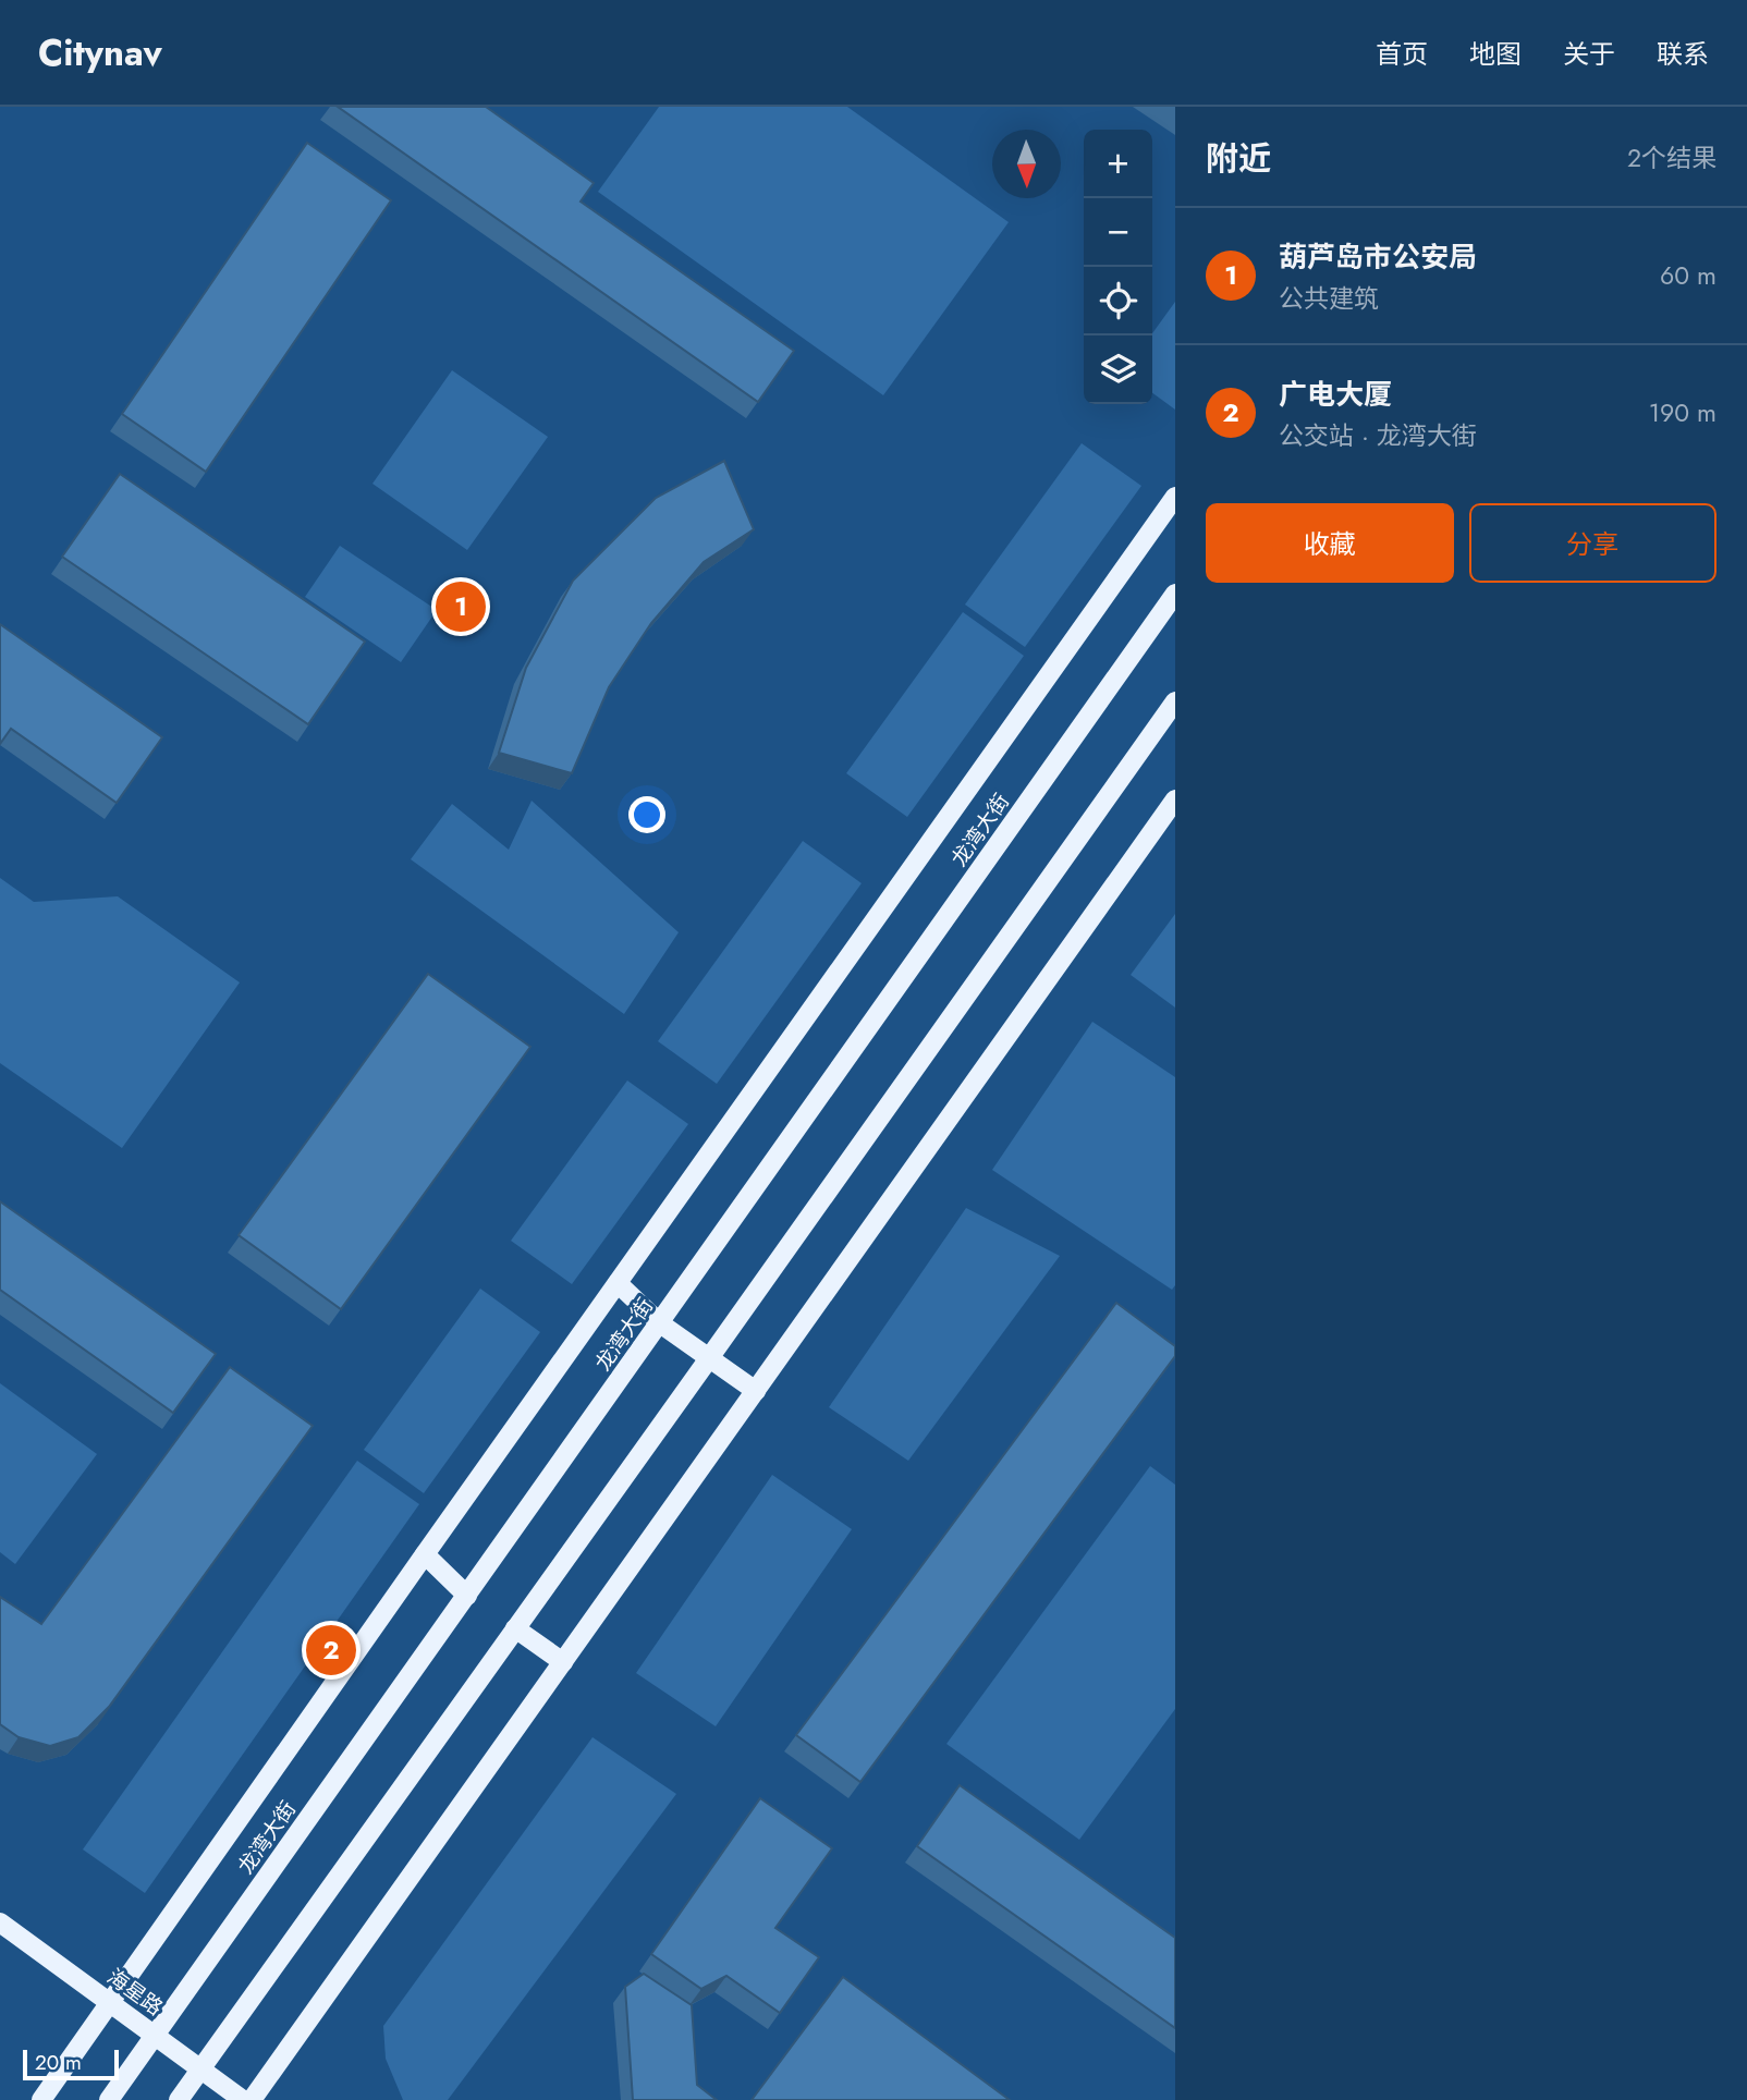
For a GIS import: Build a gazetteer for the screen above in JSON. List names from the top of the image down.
{
  "streets": {
    "main road": ["龙湾大街", "海星路"]
  },
  "crossings": [
    ["龙湾大街", "海星路"]
  ],
  "scale_bar": "20 m",
  "north": "bottom",
  "page": {
    "header": "Citynav",
    "nav": [
      "首页",
      "地图",
      "关于",
      "联系"
    ],
    "heading": ["附近", "2个结果"],
    "map_buttons": ["+", "−"],
    "list": [
      {
        "mark": "1",
        "name": "葫芦岛市公安局",
        "note": "公共建筑",
        "value": "60 m"
      },
      {
        "mark": "2",
        "name": "广电大厦",
        "note": "公交站 · 龙湾大街",
        "value": "190 m"
      }
    ],
    "buttons": ["收藏", "分享"],
    "pins": ["1", "2"],
    "scale": "20 m"
  }
}
